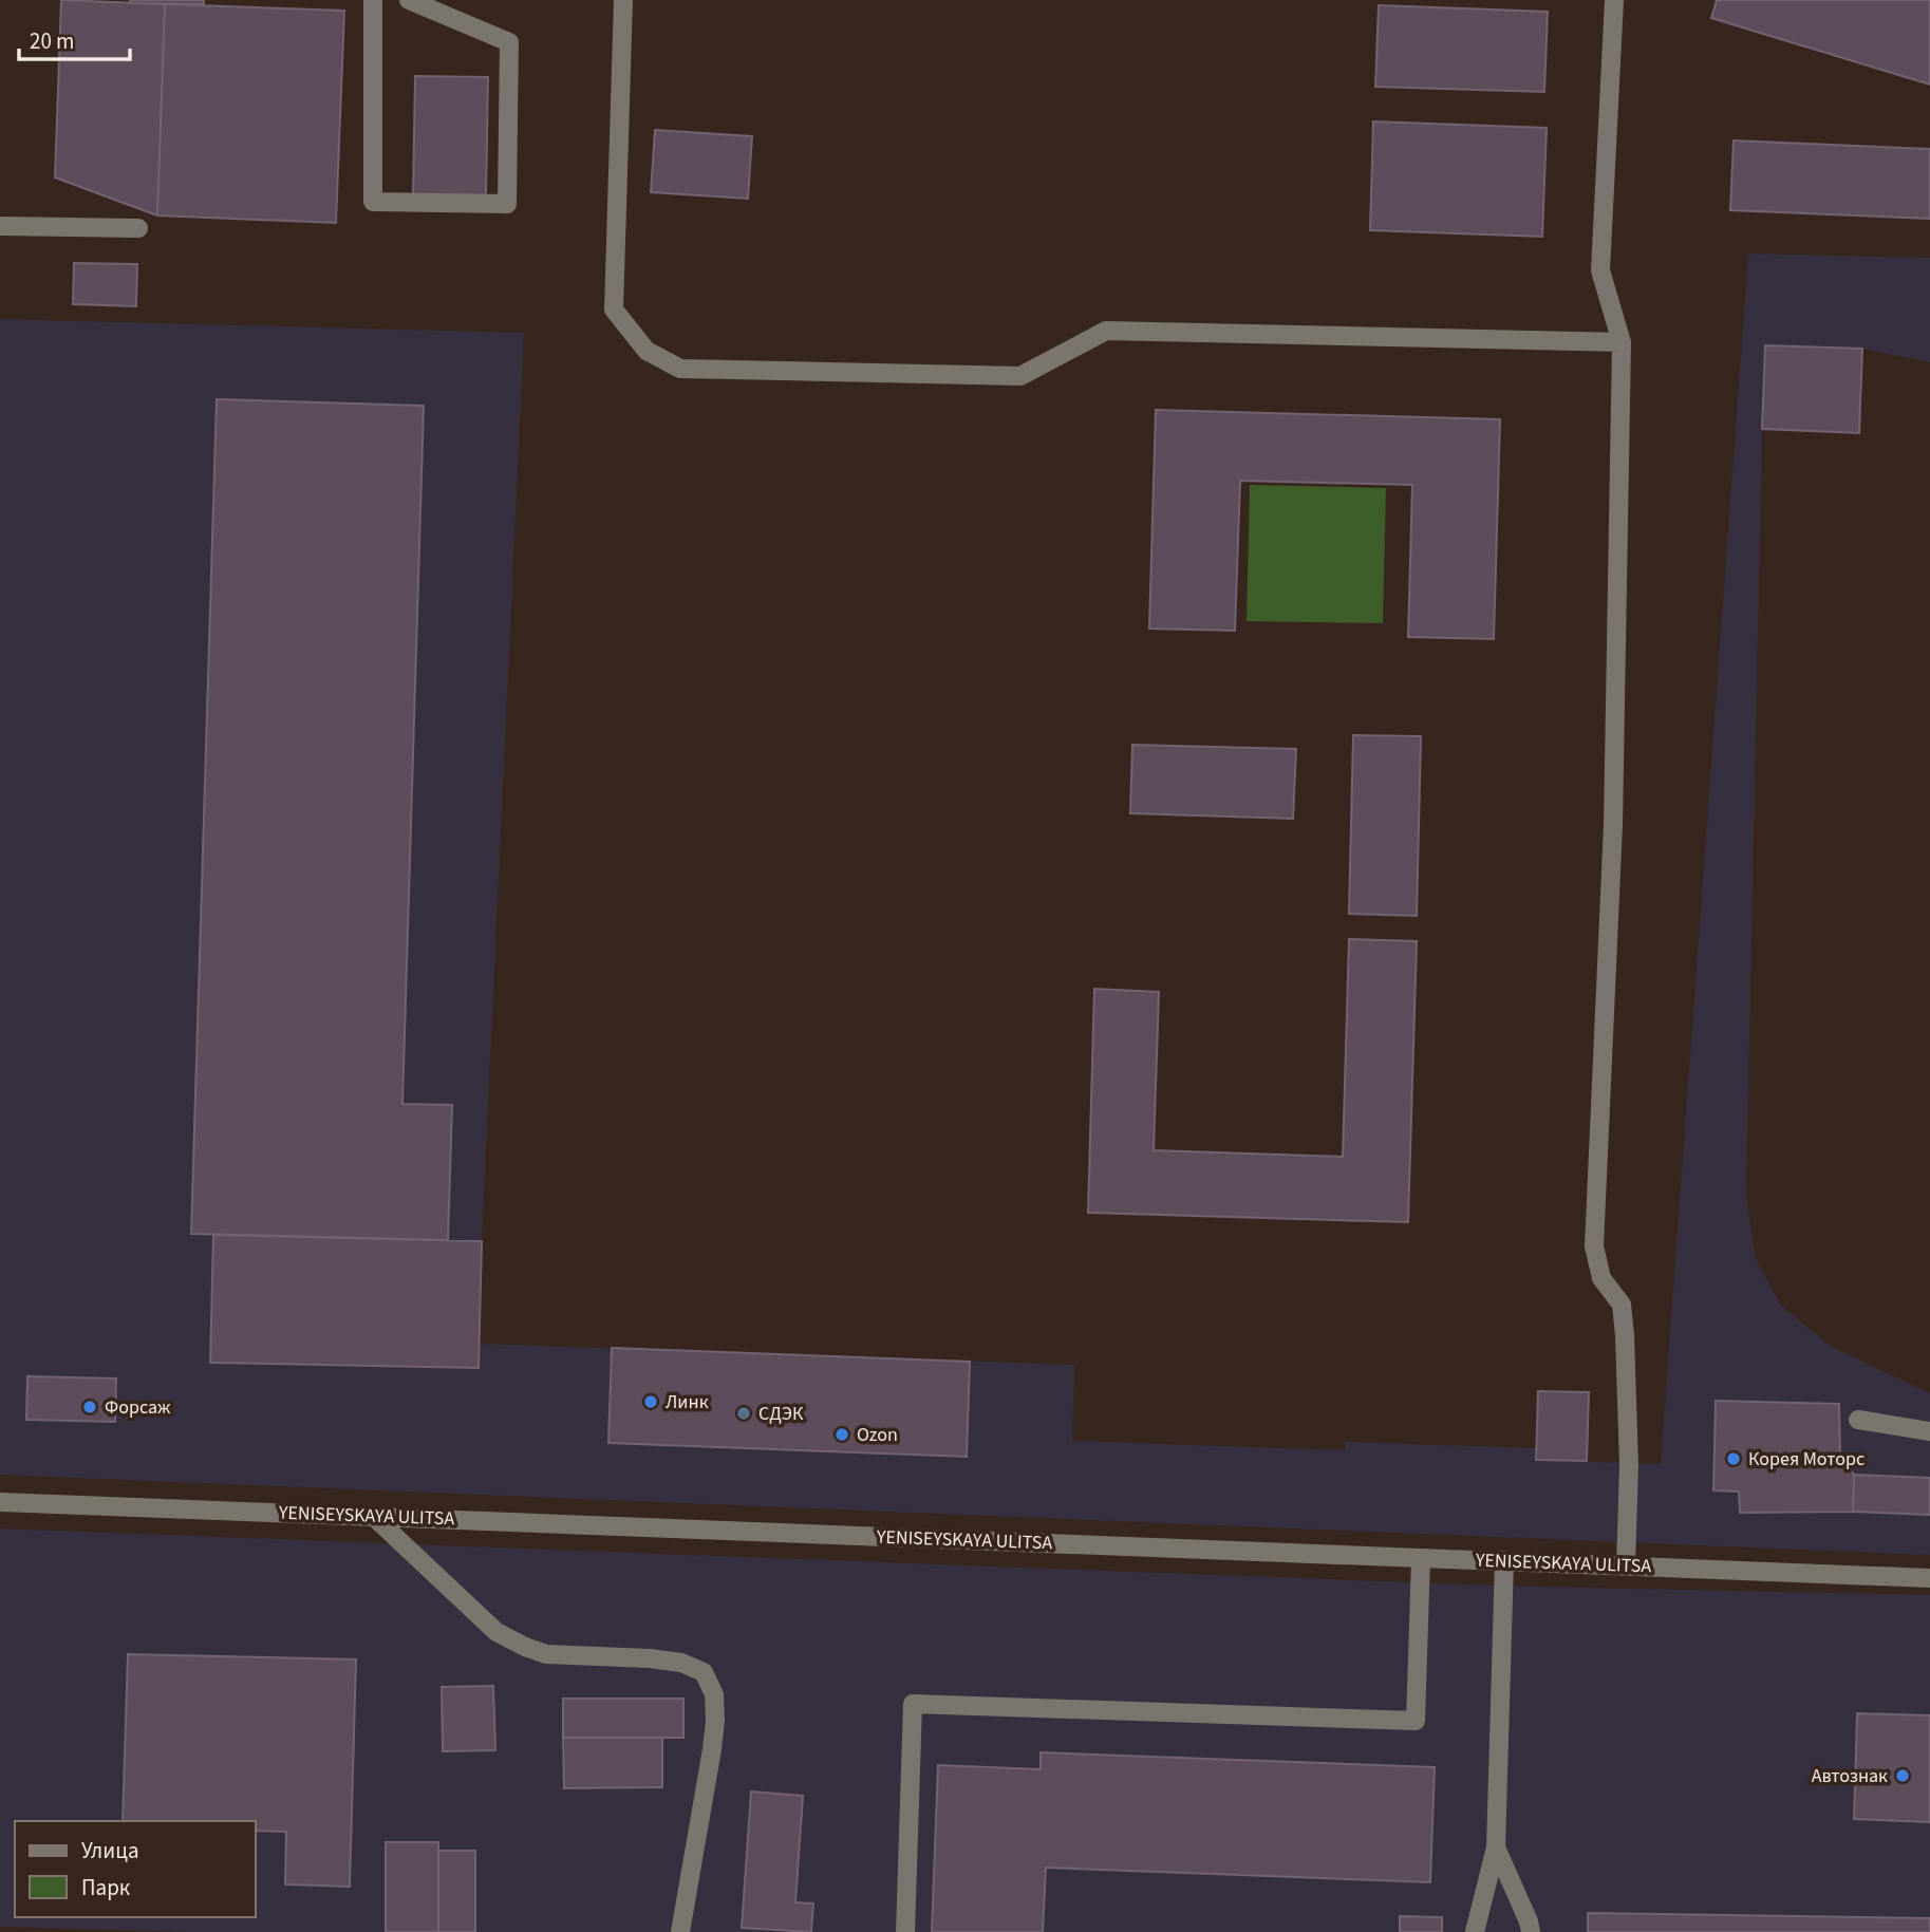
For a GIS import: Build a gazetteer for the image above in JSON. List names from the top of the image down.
{
  "streets": {
    "street": ["YENISEYSKAYA ULITSA"]
  },
  "places": [
    "Линк",
    "Форсаж",
    "СДЭК",
    "Ozon",
    "Корея Моторс",
    "Автознак"
  ],
  "legend": ["Улица", "Парк"],
  "scale_bar": "20 m"
}
